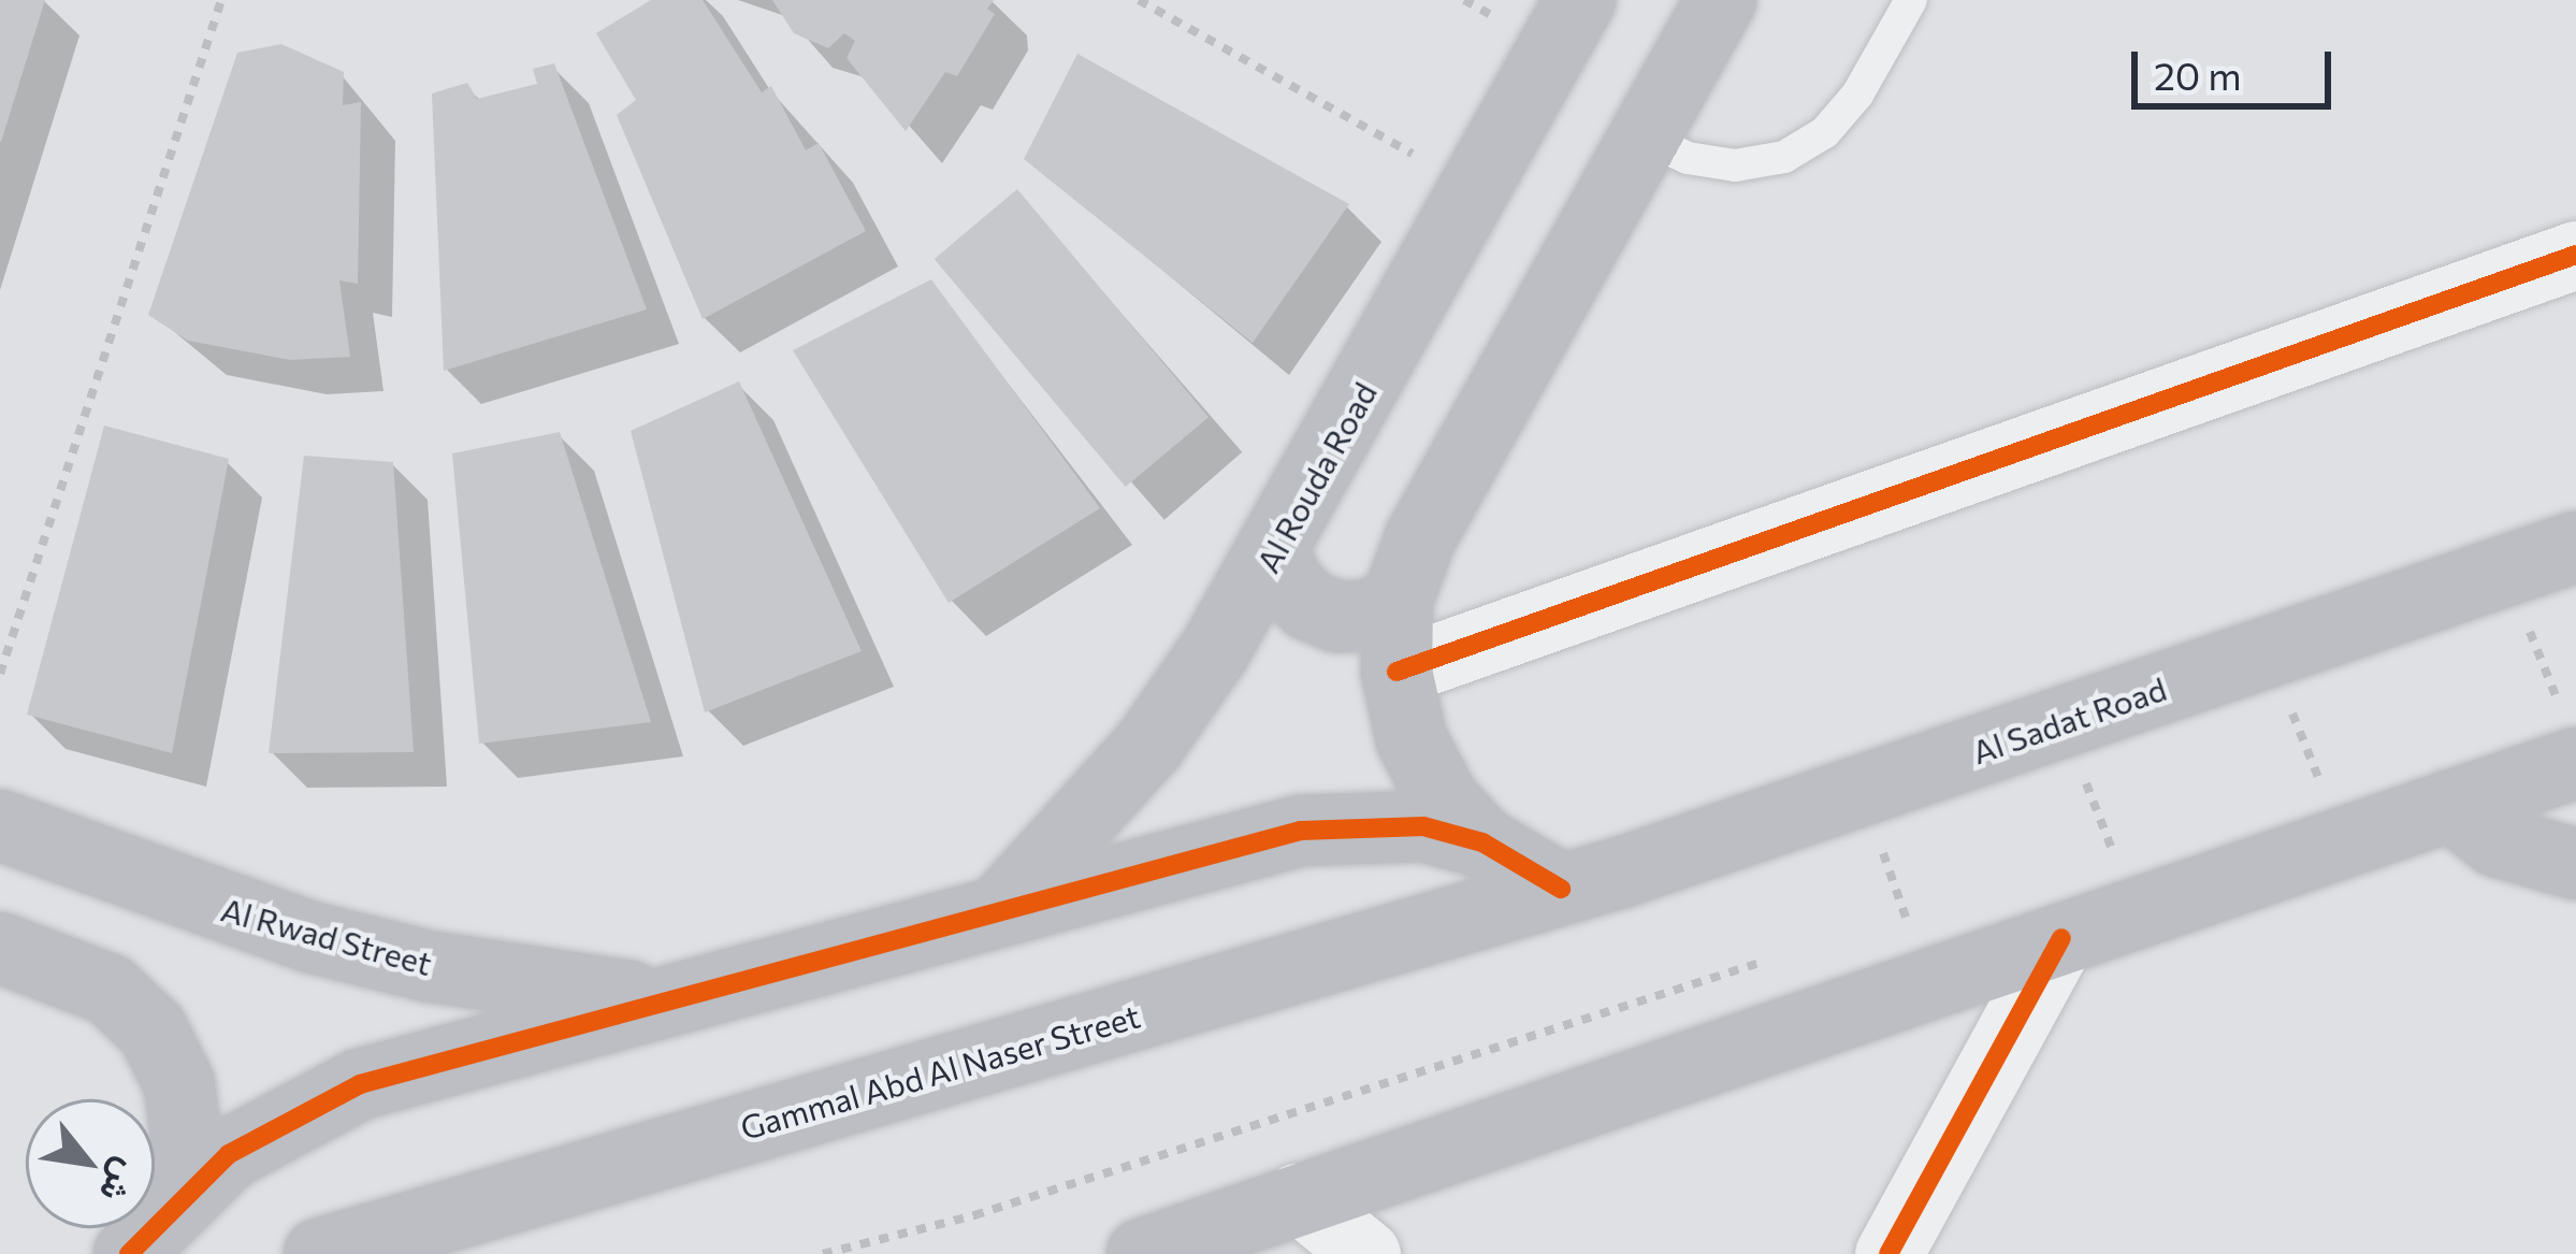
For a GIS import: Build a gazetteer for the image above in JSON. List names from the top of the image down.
{
  "streets": {
    "street": [
      "Al Rouda Road",
      "Al Sadat Road",
      "Al Rwad Street",
      "Gammal Abd Al Naser Street"
    ]
  },
  "crossings": [
    ["Al Sadat Road", "Gammal Abd Al Naser Street"]
  ],
  "scale_bar": "20 m",
  "north": "bottom right"
}
